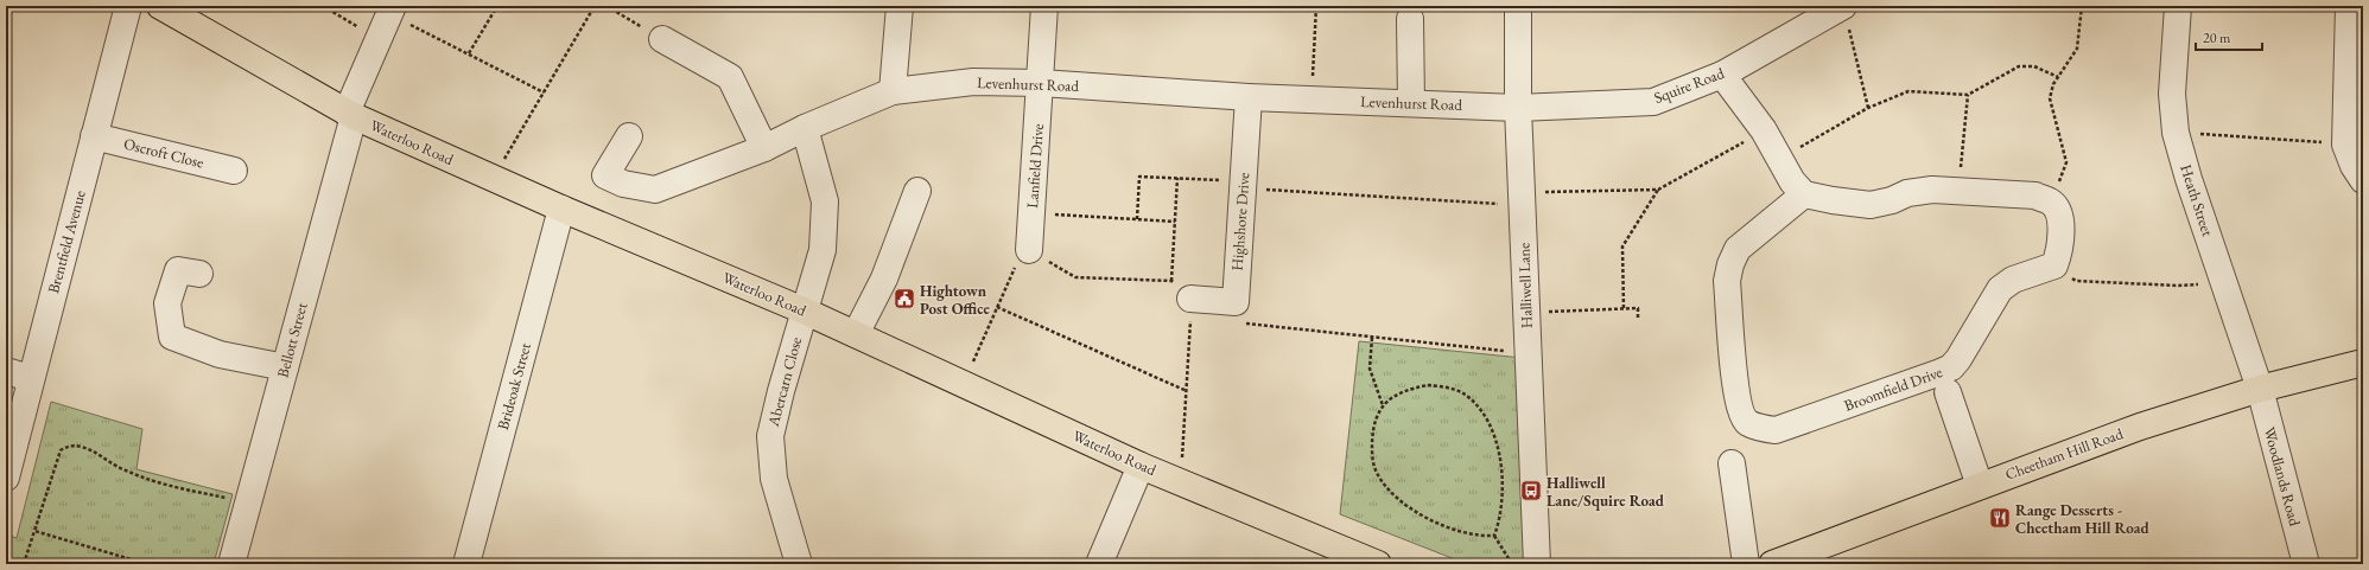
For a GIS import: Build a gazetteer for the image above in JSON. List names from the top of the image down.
{
  "streets": {
    "main road": ["Waterloo Road", "Cheetham Hill Road"],
    "street": [
      "Levenhurst Road",
      "Squire Road",
      "Oscroft Close",
      "Lanfield Drive",
      "Heath Street",
      "Highshore Drive",
      "Brentfield Avenue",
      "Halliwell Lane",
      "Bellott Street",
      "Abercarn Close",
      "Brideoak Street",
      "Broomfield Drive",
      "Woodlands Road"
    ]
  },
  "crossings": [
    ["Levenhurst Road", "Squire Road"],
    ["Levenhurst Road", "Lanfield Drive"],
    ["Levenhurst Road", "Highshore Drive"],
    ["Levenhurst Road", "Halliwell Lane"],
    ["Levenhurst Road", "Abercarn Close"],
    ["Squire Road", "Halliwell Lane"],
    ["Waterloo Road", "Bellott Street"],
    ["Waterloo Road", "Abercarn Close"],
    ["Waterloo Road", "Brideoak Street"],
    ["Oscroft Close", "Brentfield Avenue"],
    ["Heath Street", "Cheetham Hill Road"],
    ["Heath Street", "Woodlands Road"],
    ["Cheetham Hill Road", "Woodlands Road"]
  ],
  "places": {
    "public building": ["Hightown Post Office"],
    "bus stop": ["Halliwell Lane/Squire Road"],
    "restaurant": ["Range Desserts - Cheetham Hill Road"]
  },
  "scale_bar": "20 m"
}
